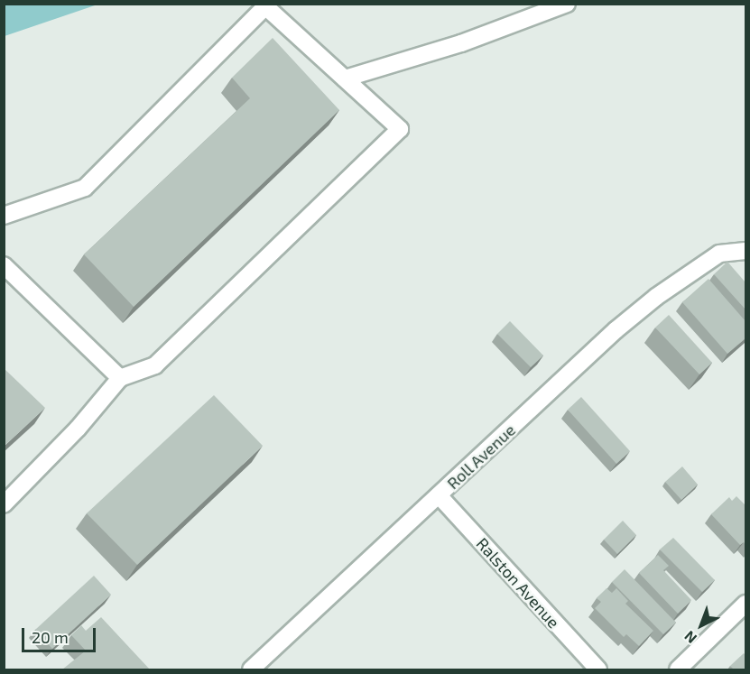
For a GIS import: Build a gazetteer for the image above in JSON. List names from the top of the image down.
{
  "streets": {
    "street": ["Roll Avenue", "Ralston Avenue"]
  },
  "crossings": [
    ["Roll Avenue", "Ralston Avenue"]
  ],
  "scale_bar": "20 m",
  "north": "bottom left"
}
